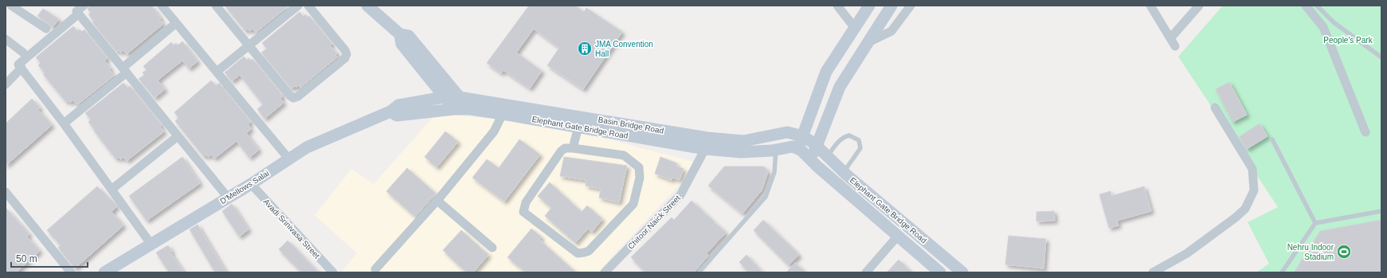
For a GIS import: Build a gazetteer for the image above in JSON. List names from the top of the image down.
{
  "streets": {
    "main road": ["Basin Bridge Road", "Elephant Gate Bridge Road", "D'Mellows Salai"],
    "street": ["Chitoor Naick Street", "Avadi Srinivasa Street"]
  },
  "crossings": [
    ["Basin Bridge Road", "Elephant Gate Bridge Road"],
    ["Basin Bridge Road", "D'Mellows Salai"],
    ["Elephant Gate Bridge Road", "Chitoor Naick Street"],
    ["D'Mellows Salai", "Avadi Srinivasa Street"]
  ],
  "parks": ["People's Park"],
  "places": {
    "building": ["JMA Convention Hall"],
    "sports": ["Nehru Indoor Stadium"]
  },
  "scale_bar": "50 m"
}
